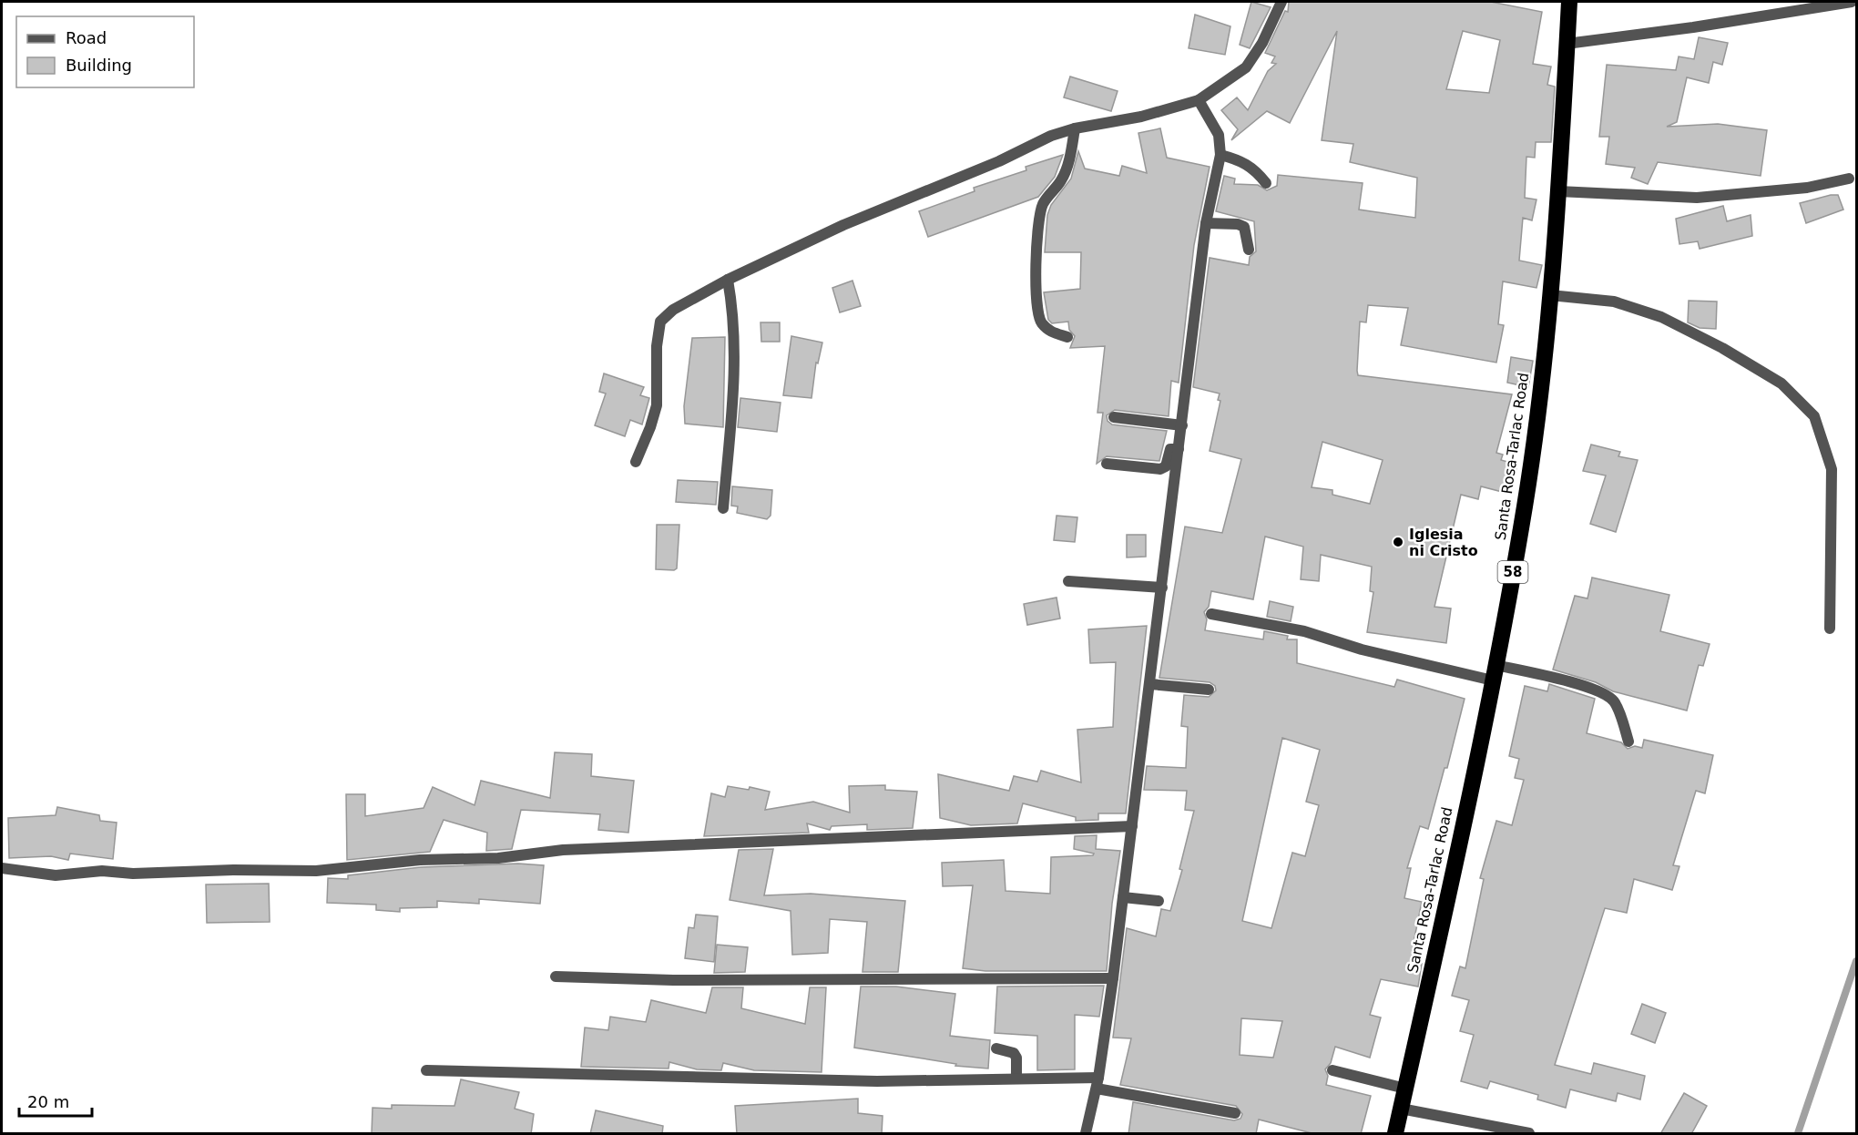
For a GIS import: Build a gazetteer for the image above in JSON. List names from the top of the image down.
{
  "streets": {
    "highway": ["Santa Rosa-Tarlac Road", "58"]
  },
  "places": ["Iglesia ni Cristo"],
  "legend": ["Road", "Building"],
  "scale_bar": "20 m"
}
